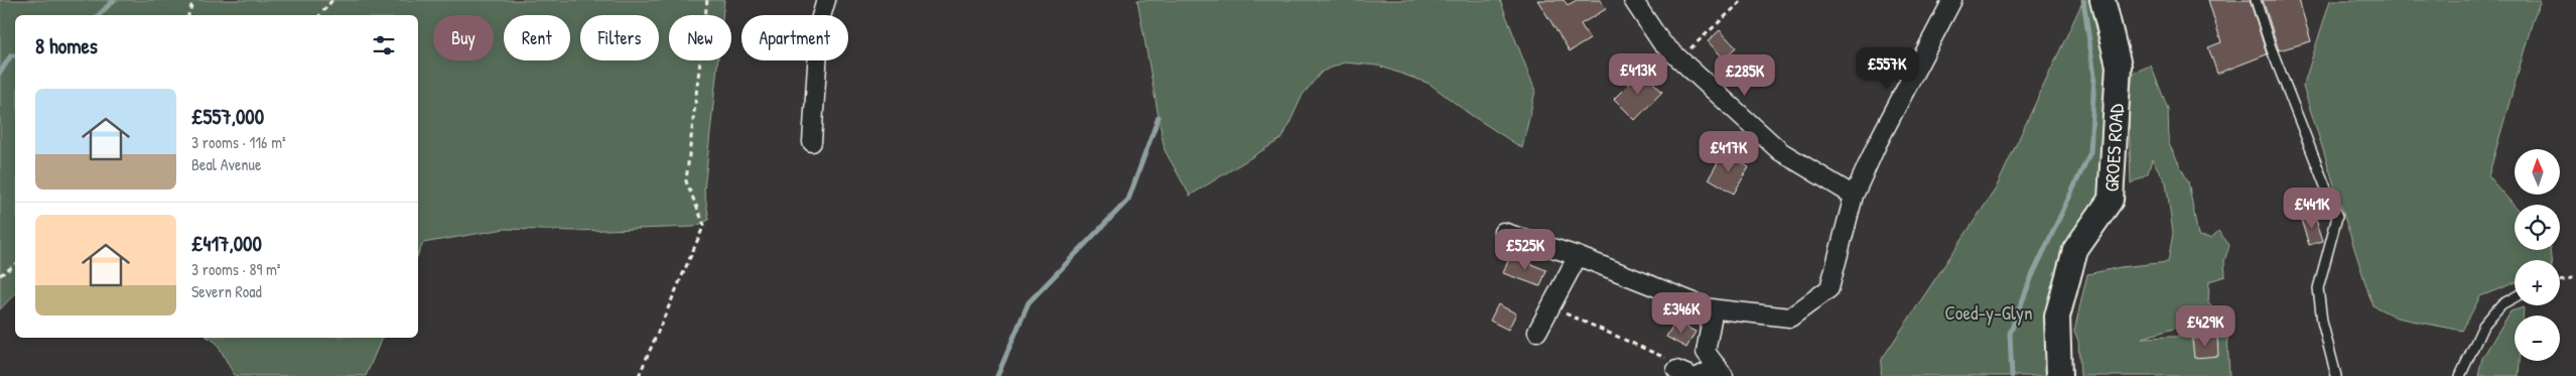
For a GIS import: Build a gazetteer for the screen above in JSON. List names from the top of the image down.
{
  "streets": {
    "street": ["GROES ROAD"]
  },
  "parks": ["Coed-y-Glyn"],
  "north": "top",
  "page": {
    "chip": [
      "Buy",
      "Rent",
      "Filters",
      "New",
      "Apartment"
    ],
    "heading": "8 homes",
    "price": [
      "£557K",
      "£413K",
      "£285K",
      "£417K",
      "£441K",
      "£525K",
      "£346K",
      "£429K"
    ],
    "list": [
      {
        "name": "£557,000",
        "note": "3 rooms · 116 m² · Beal Avenue"
      },
      {
        "name": "£417,000",
        "note": "3 rooms · 89 m² · Severn Road"
      }
    ],
    "map_buttons": ["+", "−"]
  }
}
